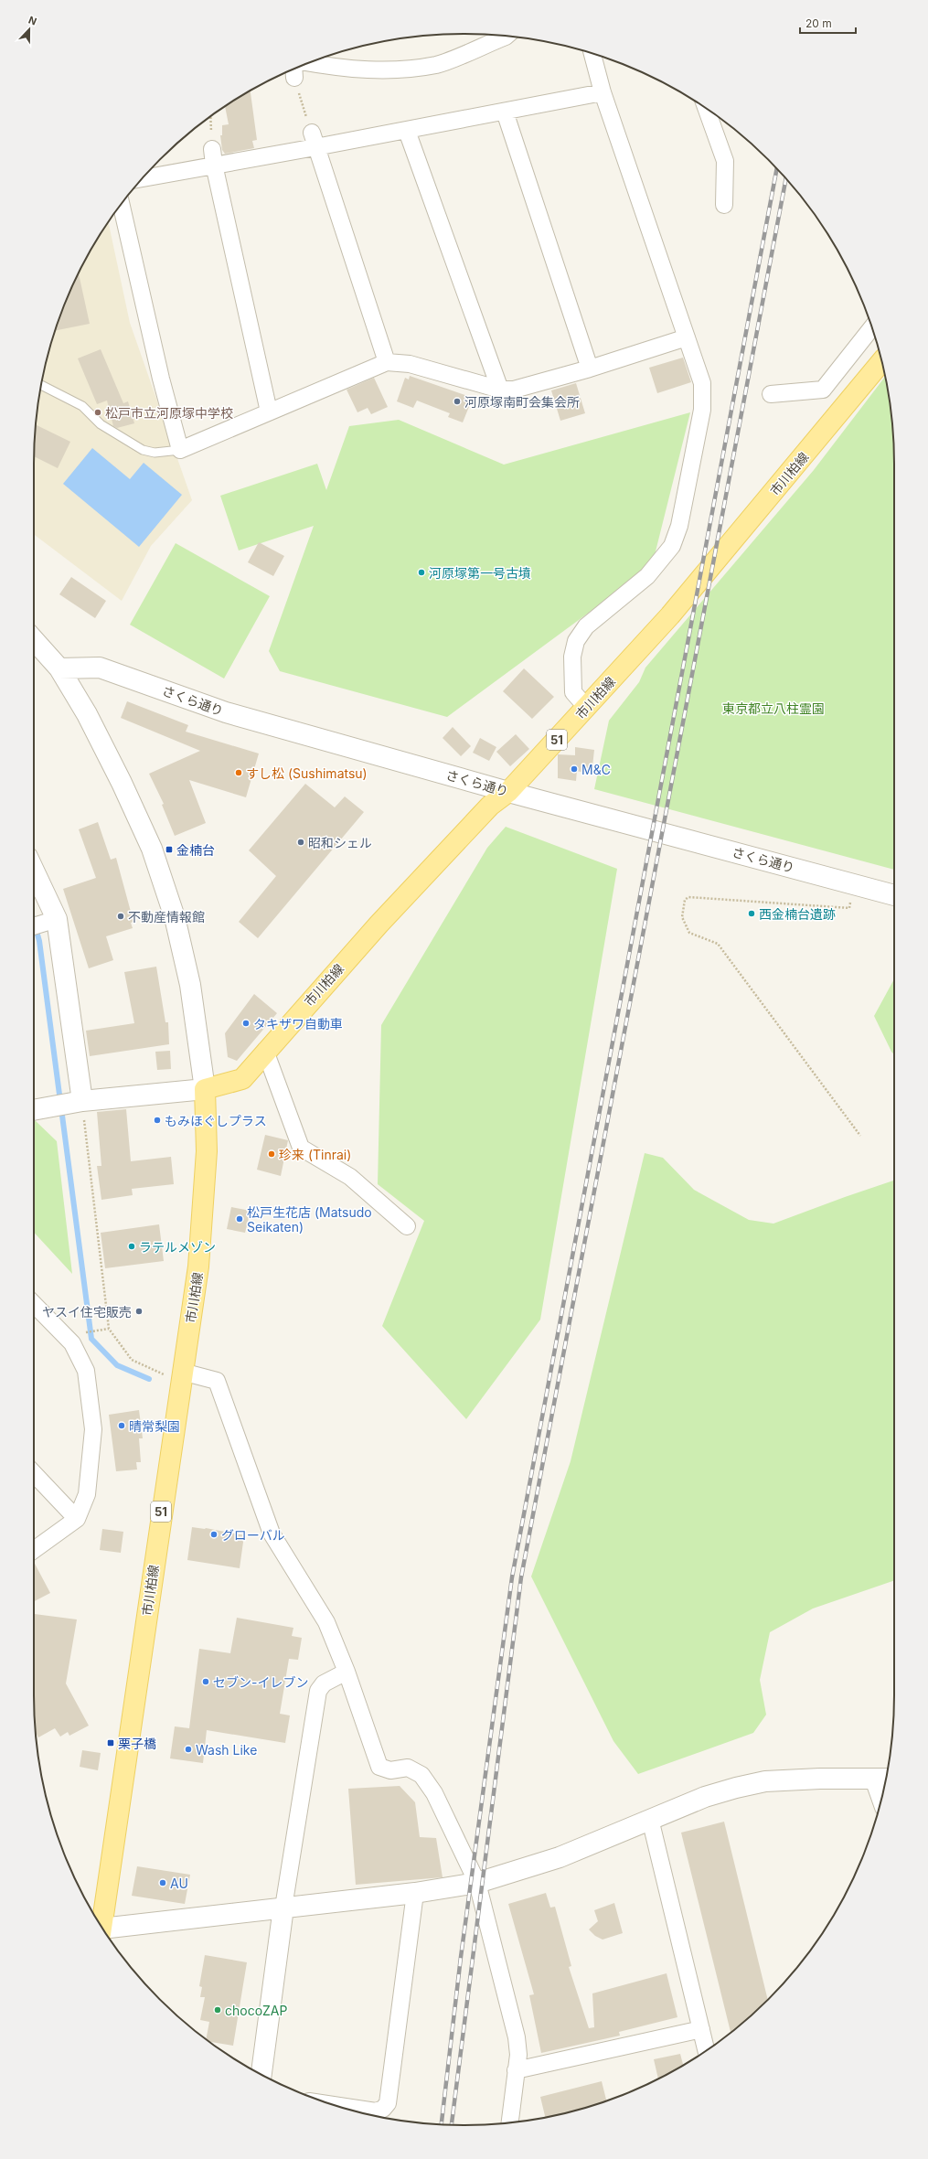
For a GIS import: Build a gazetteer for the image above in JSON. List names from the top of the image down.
{
  "streets": {
    "main road": ["市川柏線", "51"],
    "street": ["さくら通り"]
  },
  "crossings": [
    ["市川柏線", "さくら通り"]
  ],
  "parks": ["東京都立八柱霊園"],
  "places": {
    "other": [
      "河原塚南町会集会所",
      "松戸市立河原塚中学校",
      "河原塚第一号古墳",
      "M&C",
      "すし松 (Sushimatsu)",
      "昭和シェル",
      "西金楠台遺跡",
      "不動産情報館",
      "タキザワ自動車",
      "もみほぐしプラス",
      "珍来 (Tinrai)",
      "松戸生花店 (Matsudo Seikaten)",
      "ラテルメゾン",
      "ヤスイ住宅販売",
      "晴常梨園",
      "グローバル",
      "セブン-イレブン",
      "Wash Like",
      "AU",
      "chocoZAP"
    ],
    "transit": ["金楠台", "栗子橋"]
  },
  "scale_bar": "20 m",
  "north": "top"
}
